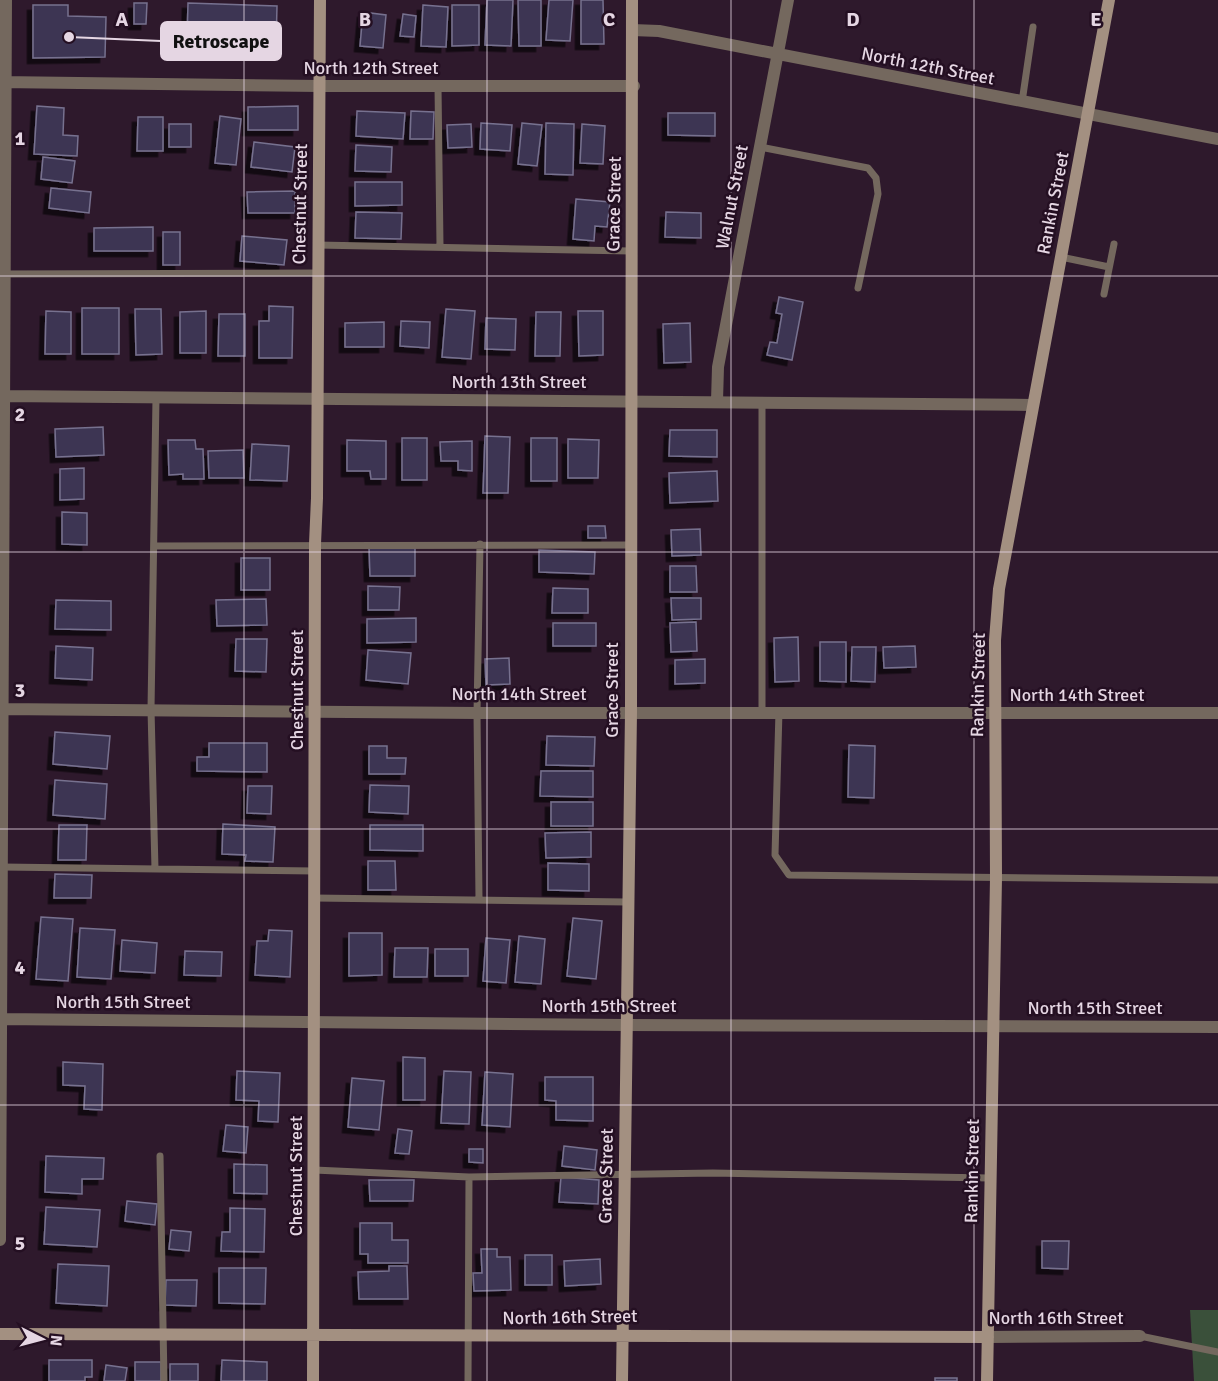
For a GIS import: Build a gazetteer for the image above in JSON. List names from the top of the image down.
{
  "streets": {
    "street": [
      "North 12th Street",
      "Walnut Street",
      "Rankin Street",
      "Chestnut Street",
      "Grace Street",
      "North 13th Street",
      "North 14th Street",
      "North 15th Street",
      "North 16th Street"
    ]
  },
  "crossings": [
    ["North 12th Street", "Walnut Street"],
    ["North 12th Street", "Rankin Street"],
    ["North 12th Street", "Chestnut Street"],
    ["North 12th Street", "Grace Street"],
    ["Walnut Street", "North 13th Street"],
    ["Rankin Street", "North 13th Street"],
    ["Rankin Street", "North 14th Street"],
    ["Rankin Street", "North 15th Street"],
    ["Rankin Street", "North 16th Street"],
    ["Chestnut Street", "North 13th Street"],
    ["Chestnut Street", "North 14th Street"],
    ["Chestnut Street", "North 15th Street"],
    ["Chestnut Street", "North 16th Street"],
    ["Grace Street", "North 13th Street"],
    ["Grace Street", "North 14th Street"],
    ["Grace Street", "North 15th Street"],
    ["Grace Street", "North 16th Street"]
  ],
  "places": ["Retroscape"],
  "north": "right",
  "grid": {
    "columns": [
      "A",
      "B",
      "C",
      "D",
      "E"
    ],
    "rows": [
      "1",
      "2",
      "3",
      "4",
      "5"
    ]
  }
}
